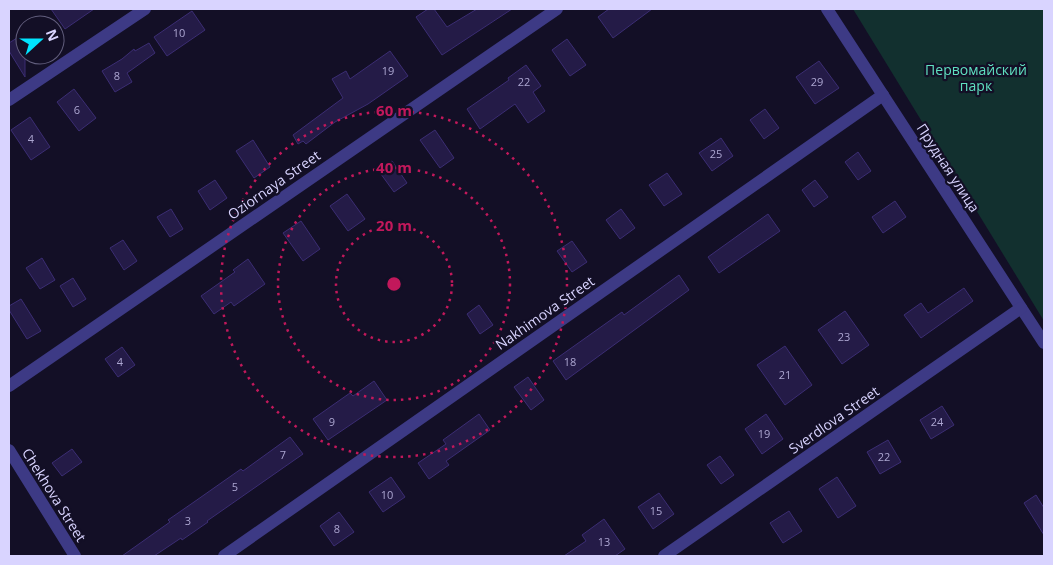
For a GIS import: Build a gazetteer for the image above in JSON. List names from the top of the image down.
{
  "streets": {
    "street": [
      "Прудная улица",
      "Oziornaya Street",
      "Nakhimova Street",
      "Sverdlova Street",
      "Chekhova Street"
    ]
  },
  "crossings": [
    ["Прудная улица", "Nakhimova Street"],
    ["Прудная улица", "Sverdlova Street"]
  ],
  "parks": ["Первомайский парк"],
  "house_numbers": [
    "10",
    "19",
    "8",
    "22",
    "29",
    "6",
    "4",
    "25",
    "23",
    "4",
    "18",
    "21",
    "9",
    "24",
    "19",
    "7",
    "22",
    "5",
    "10",
    "15",
    "3",
    "8",
    "13"
  ],
  "north": "right",
  "rings": ["60 m", "40 m", "20 m"]
}
